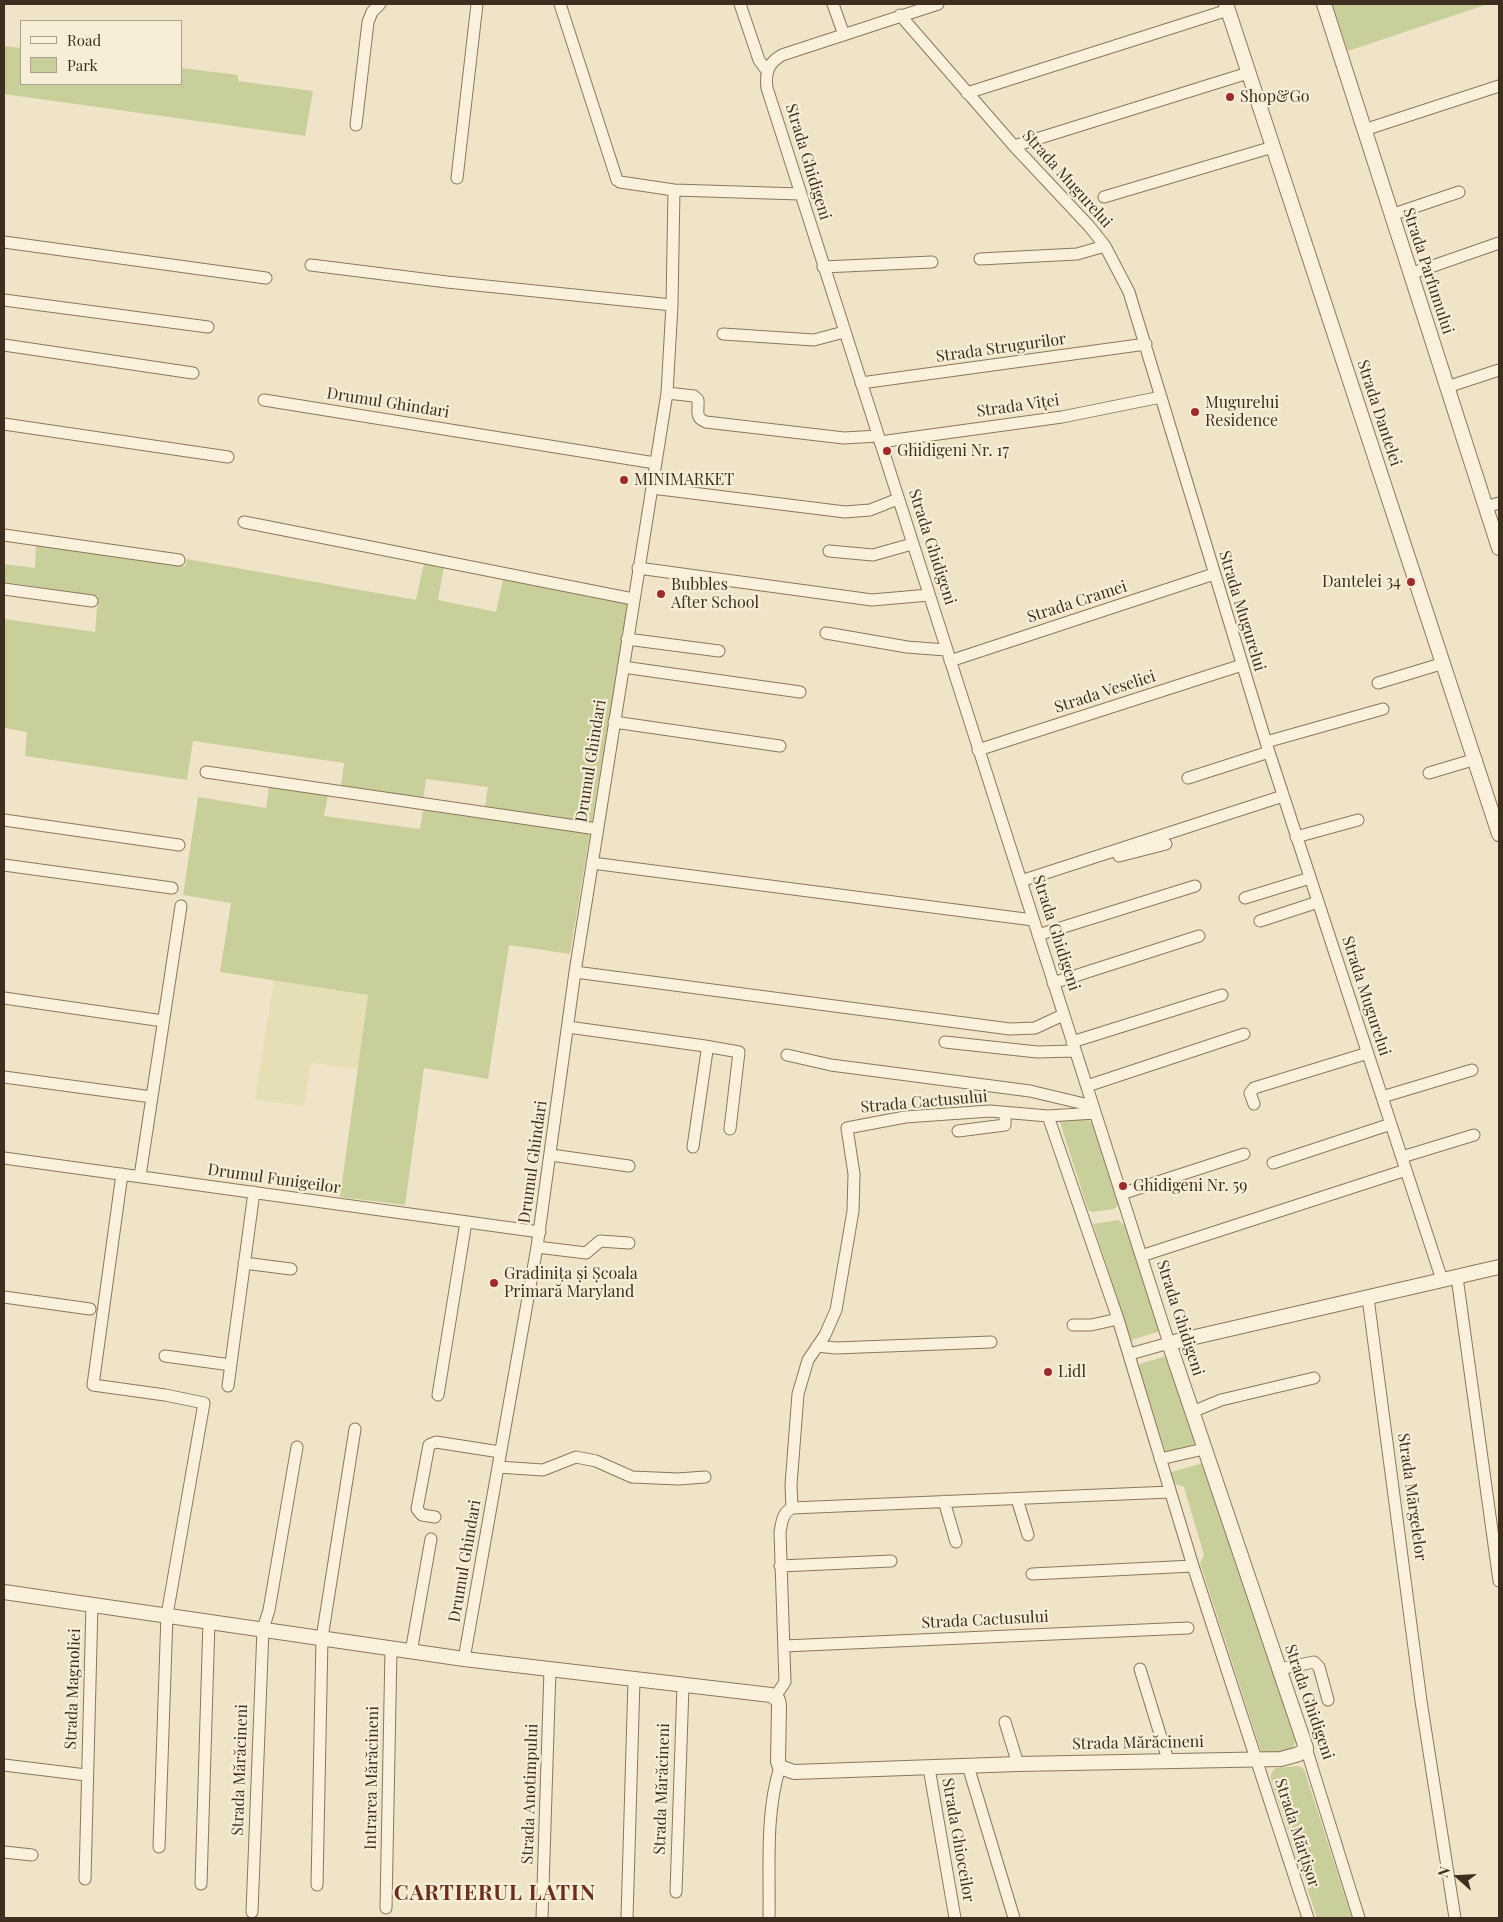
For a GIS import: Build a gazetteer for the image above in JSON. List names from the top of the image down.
{
  "streets": {
    "street": [
      "Strada Ghidigeni",
      "Strada Mugurelui",
      "Strada Parfumului",
      "Strada Strugurilor",
      "Drumul Ghindari",
      "Strada Viței",
      "Strada Dantelei",
      "Strada Cramei",
      "Strada Veseliei",
      "Strada Cactusului",
      "Drumul Funigeilor",
      "Strada Mărgelelor",
      "Strada Magnoliei",
      "Strada Mărăcineni",
      "Intrarea Mărăcineni",
      "Strada Anotimpului",
      "Strada Mărțișor",
      "Strada Ghioceilor"
    ]
  },
  "crossings": [
    ["Strada Ghidigeni", "Strada Strugurilor"],
    ["Strada Ghidigeni", "Strada Viței"],
    ["Strada Ghidigeni", "Strada Cramei"],
    ["Strada Ghidigeni", "Strada Veseliei"],
    ["Strada Ghidigeni", "Strada Cactusului"],
    ["Strada Ghidigeni", "Strada Mărăcineni"],
    ["Strada Mugurelui", "Strada Strugurilor"],
    ["Strada Mugurelui", "Strada Viței"],
    ["Strada Mugurelui", "Strada Cramei"],
    ["Strada Mugurelui", "Strada Veseliei"],
    ["Drumul Ghindari", "Drumul Funigeilor"],
    ["Strada Cactusului", "Strada Mărțișor"],
    ["Strada Mărăcineni", "Strada Mărțișor"],
    ["Strada Mărăcineni", "Strada Ghioceilor"]
  ],
  "districts": ["CARTIERUL LATIN"],
  "places": [
    "Shop&Go",
    "Mugurelui Residence",
    "Ghidigeni Nr. 17",
    "MINIMARKET",
    "Dantelei 34",
    "Bubbles After School",
    "Ghidigeni Nr. 59",
    "Gradinița și Școala Primară Maryland",
    "Lidl"
  ],
  "legend": ["Road", "Park"],
  "north": "left"
}
